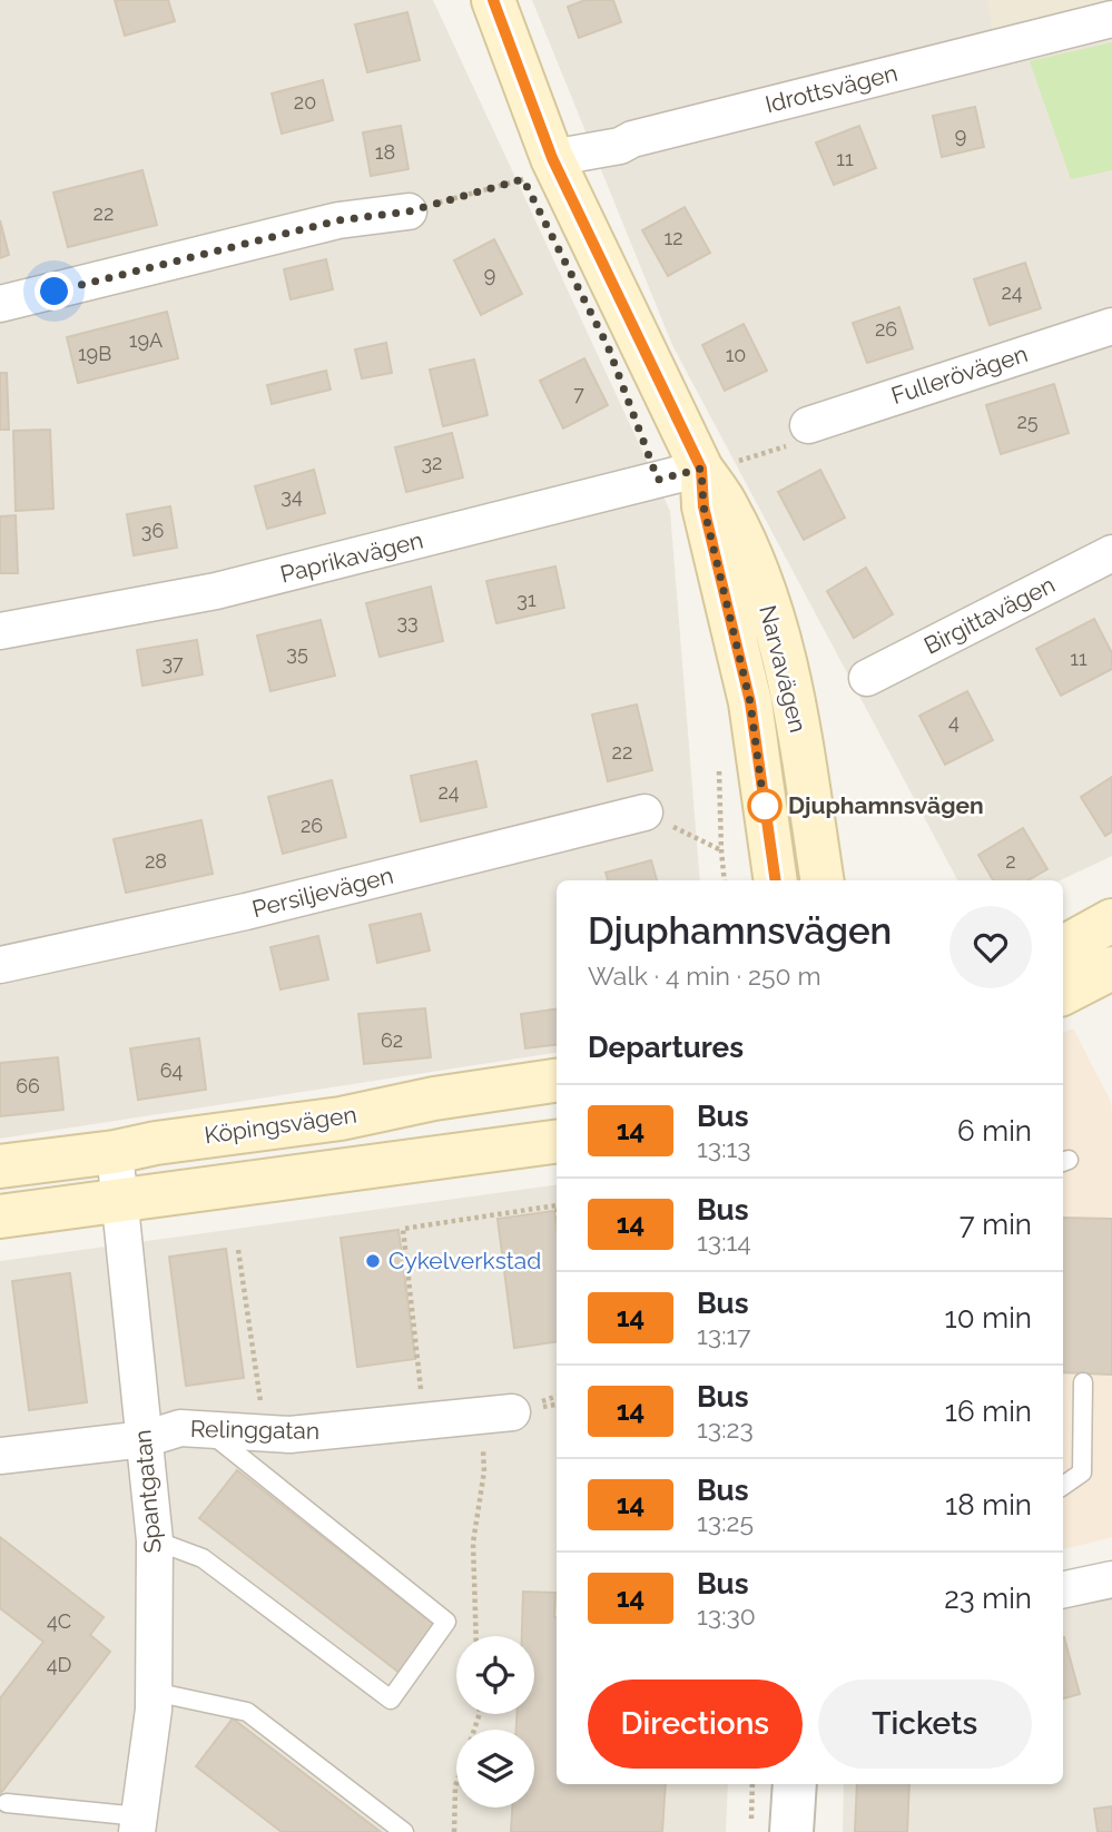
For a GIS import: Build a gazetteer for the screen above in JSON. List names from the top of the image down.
{
  "streets": {
    "main road": ["Narvavägen", "Köpingsvägen"],
    "street": [
      "Idrottsvägen",
      "Fullerövägen",
      "Paprikavägen",
      "Birgittavägen",
      "Persiljevägen",
      "Relinggatan",
      "Spantgatan"
    ]
  },
  "crossings": [
    ["Idrottsvägen", "Narvavägen"],
    ["Paprikavägen", "Narvavägen"],
    ["Köpingsvägen", "Spantgatan"],
    ["Relinggatan", "Spantgatan"]
  ],
  "places": ["Djuphamnsvägen", "Cykelverkstad"],
  "lines": ["bus line 14"],
  "house_numbers": [
    "20",
    "9",
    "18",
    "11",
    "22",
    "12",
    "9",
    "24",
    "26",
    "19A",
    "19B",
    "10",
    "7",
    "25",
    "32",
    "34",
    "36",
    "31",
    "33",
    "35",
    "11",
    "37",
    "4",
    "22",
    "24",
    "26",
    "28",
    "2",
    "62",
    "64",
    "66",
    "4C",
    "4D"
  ],
  "page": {
    "heading": [
      ["Djuphamnsvägen", "Walk · 4 min · 250 m"],
      "Departures"
    ],
    "list": [
      {
        "mark": "14",
        "name": "Bus",
        "note": "13:13",
        "value": "6 min"
      },
      {
        "mark": "14",
        "name": "Bus",
        "note": "13:14",
        "value": "7 min"
      },
      {
        "mark": "14",
        "name": "Bus",
        "note": "13:17",
        "value": "10 min"
      },
      {
        "mark": "14",
        "name": "Bus",
        "note": "13:23",
        "value": "16 min"
      },
      {
        "mark": "14",
        "name": "Bus",
        "note": "13:25",
        "value": "18 min"
      },
      {
        "mark": "14",
        "name": "Bus",
        "note": "13:30",
        "value": "23 min"
      }
    ],
    "buttons": ["Directions", "Tickets"]
  }
}
